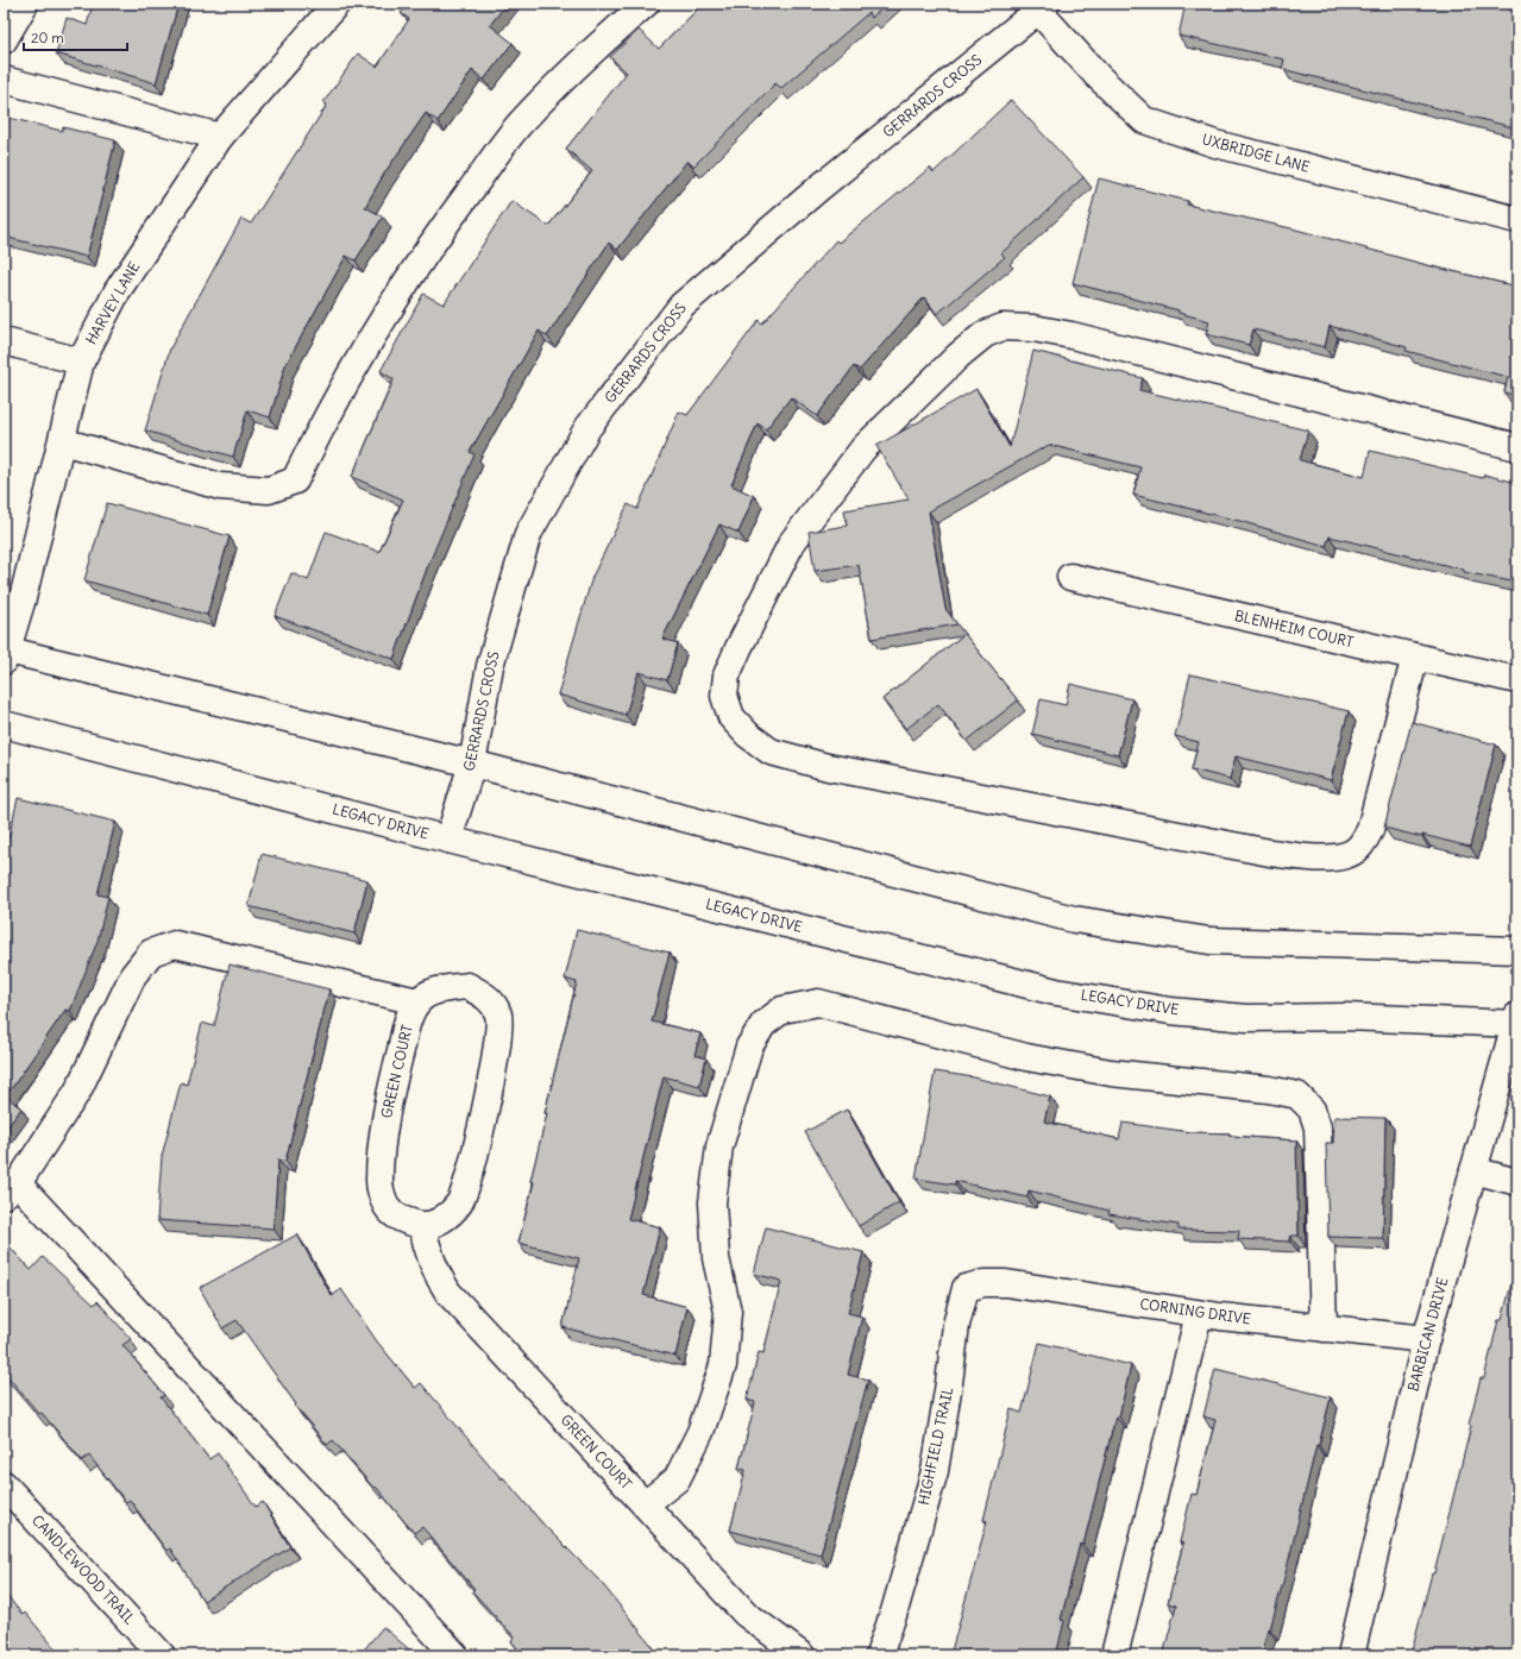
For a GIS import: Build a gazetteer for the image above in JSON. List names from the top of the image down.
{
  "streets": {
    "street": [
      "GERRARDS CROSS",
      "UXBRIDGE LANE",
      "HARVEY LANE",
      "BLENHEIM COURT",
      "LEGACY DRIVE",
      "GREEN COURT",
      "CORNING DRIVE",
      "BARBICAN DRIVE",
      "HIGHFIELD TRAIL",
      "CANDLEWOOD TRAIL"
    ]
  },
  "crossings": [
    ["GERRARDS CROSS", "UXBRIDGE LANE"],
    ["GERRARDS CROSS", "LEGACY DRIVE"],
    ["LEGACY DRIVE", "BARBICAN DRIVE"],
    ["CORNING DRIVE", "BARBICAN DRIVE"],
    ["CORNING DRIVE", "HIGHFIELD TRAIL"]
  ],
  "scale_bar": "20 m"
}
